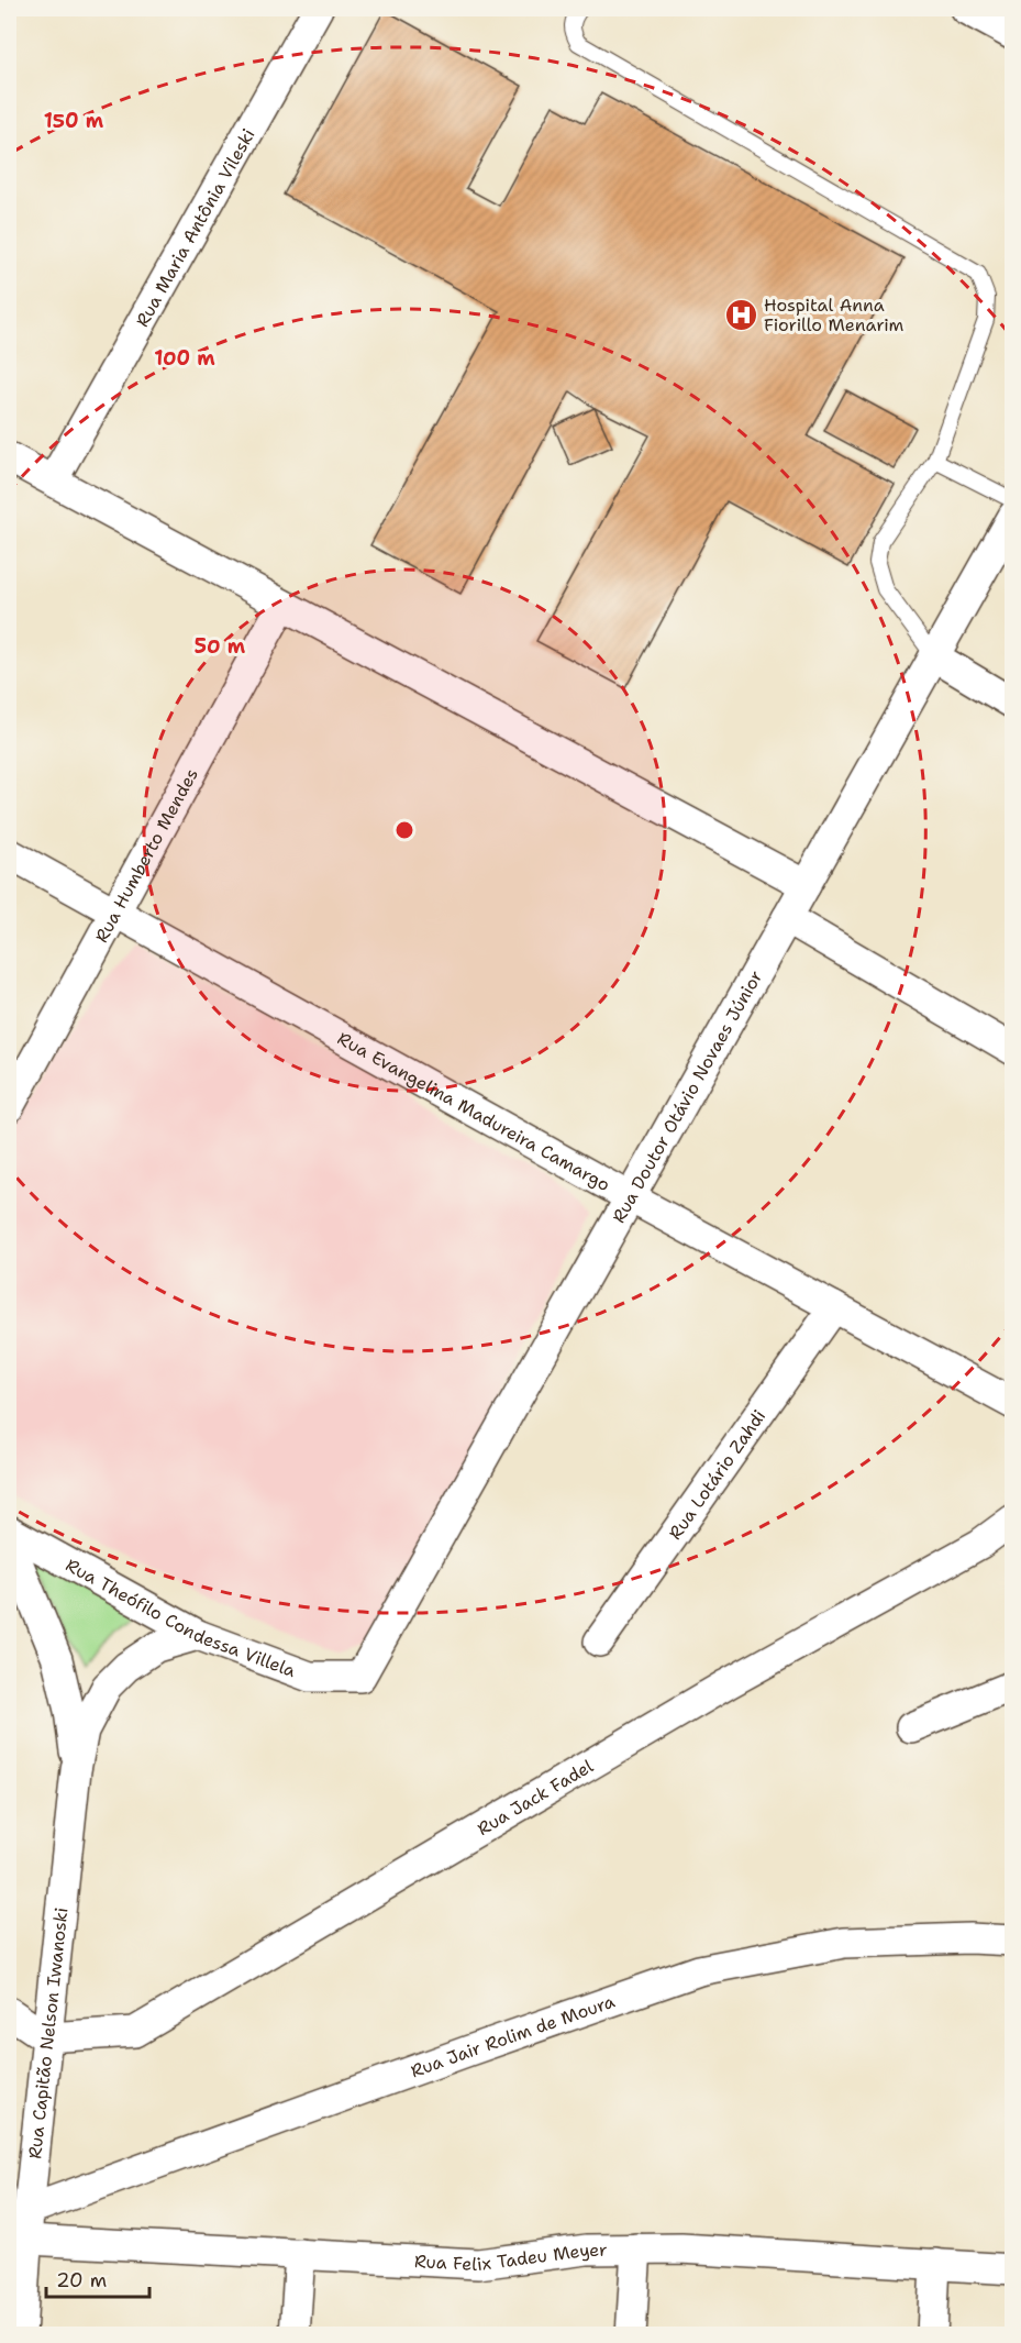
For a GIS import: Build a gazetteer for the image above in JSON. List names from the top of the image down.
{
  "streets": {
    "street": [
      "Rua Maria Antônia Vileski",
      "Rua Humberto Mendes",
      "Rua Doutor Otávio Novaes Júnior",
      "Rua Evangelina Madureira Camargo",
      "Rua Lotário Zahdi",
      "Rua Theófilo Condessa Villela",
      "Rua Jack Fadel",
      "Rua Capitão Nelson Iwanoski",
      "Rua Jair Rolim de Moura",
      "Rua Felix Tadeu Meyer"
    ]
  },
  "crossings": [
    ["Rua Humberto Mendes", "Rua Evangelina Madureira Camargo"],
    ["Rua Doutor Otávio Novaes Júnior", "Rua Evangelina Madureira Camargo"],
    ["Rua Doutor Otávio Novaes Júnior", "Rua Theófilo Condessa Villela"],
    ["Rua Evangelina Madureira Camargo", "Rua Lotário Zahdi"],
    ["Rua Theófilo Condessa Villela", "Rua Capitão Nelson Iwanoski"],
    ["Rua Jack Fadel", "Rua Capitão Nelson Iwanoski"],
    ["Rua Capitão Nelson Iwanoski", "Rua Jair Rolim de Moura"],
    ["Rua Capitão Nelson Iwanoski", "Rua Felix Tadeu Meyer"]
  ],
  "places": {
    "hospital": ["Hospital Anna Fiorillo Menarim"]
  },
  "scale_bar": "20 m",
  "rings": ["150 m", "100 m", "50 m"]
}
